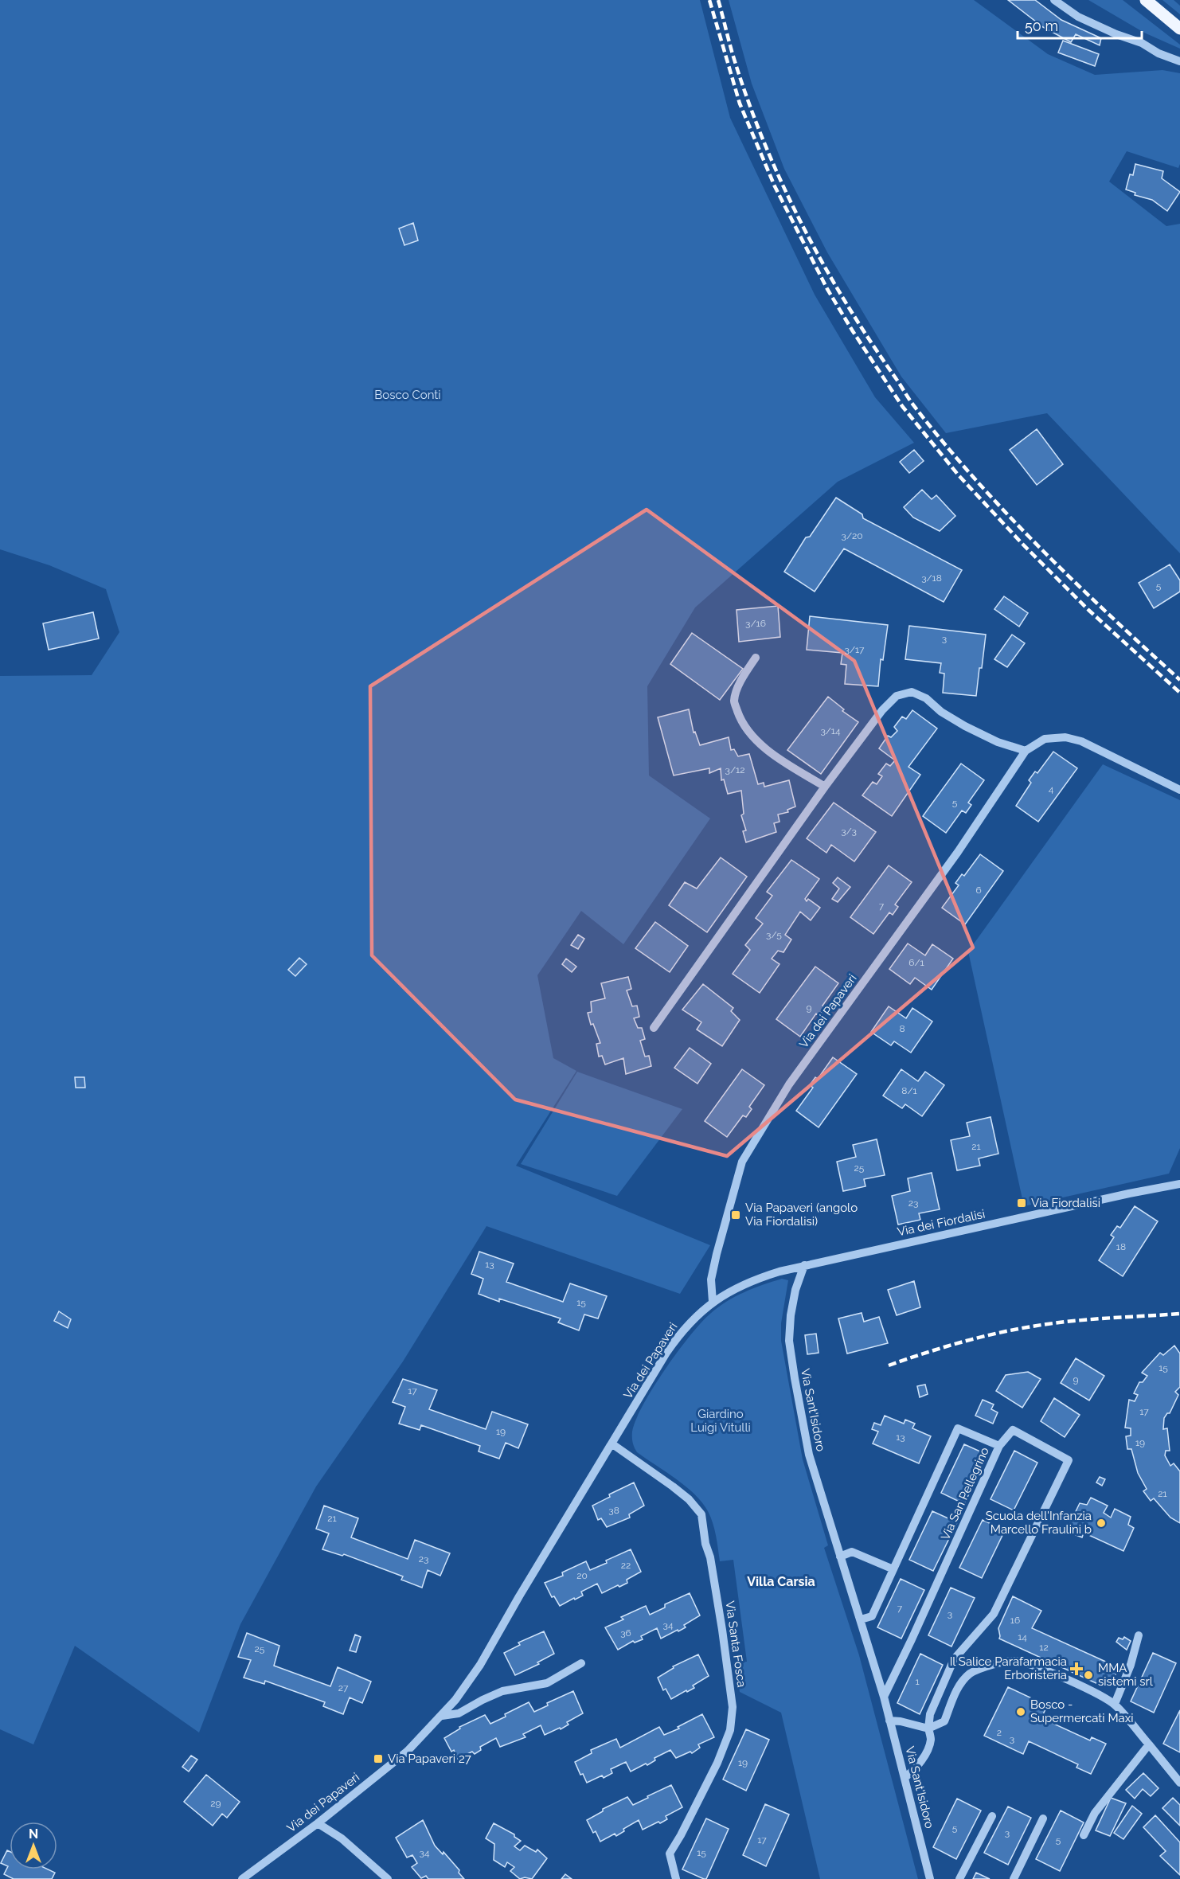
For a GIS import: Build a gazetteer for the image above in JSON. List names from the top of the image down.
{
  "streets": {
    "street": [
      "Via dei Papaveri",
      "Via dei Fiordalisi",
      "Via Sant'Isidoro",
      "Via San Pellegrino",
      "Via Santa Fosca"
    ]
  },
  "crossings": [
    ["Via dei Papaveri", "Via dei Fiordalisi"],
    ["Via dei Papaveri", "Via Santa Fosca"],
    ["Via dei Fiordalisi", "Via Sant'Isidoro"],
    ["Via Sant'Isidoro", "Via San Pellegrino"]
  ],
  "districts": ["Villa Carsia"],
  "parks": ["Bosco Conti", "Giardino Luigi Vitulli"],
  "places": {
    "transit": ["Via Fiordalisi", "Via Papaveri (angolo Via Fiordalisi)", "Via Papaveri 27"],
    "other": ["Scuola dell'Infanzia Marcello Fraulini b", "MMA sistemi srl", "Bosco - Supermercati Maxi"],
    "health": ["Il Salice Parafarmacia Erboristeria"]
  },
  "house_numbers": [
    "3/20",
    "3/18",
    "5",
    "3/16",
    "3",
    "3/17",
    "3/14",
    "3/12",
    "4",
    "5",
    "3/3",
    "6",
    "7",
    "3/5",
    "6/1",
    "9",
    "8",
    "8/1",
    "21",
    "25",
    "23",
    "18",
    "13",
    "15",
    "15",
    "9",
    "17",
    "17",
    "19",
    "13",
    "19",
    "21",
    "38",
    "21",
    "23",
    "22",
    "20",
    "7",
    "3",
    "16",
    "34",
    "36",
    "14",
    "12",
    "25",
    "1",
    "27",
    "2",
    "3",
    "19",
    "29",
    "5",
    "3",
    "17",
    "5",
    "34",
    "15"
  ],
  "scale_bar": "50 m",
  "north": "top"
}
